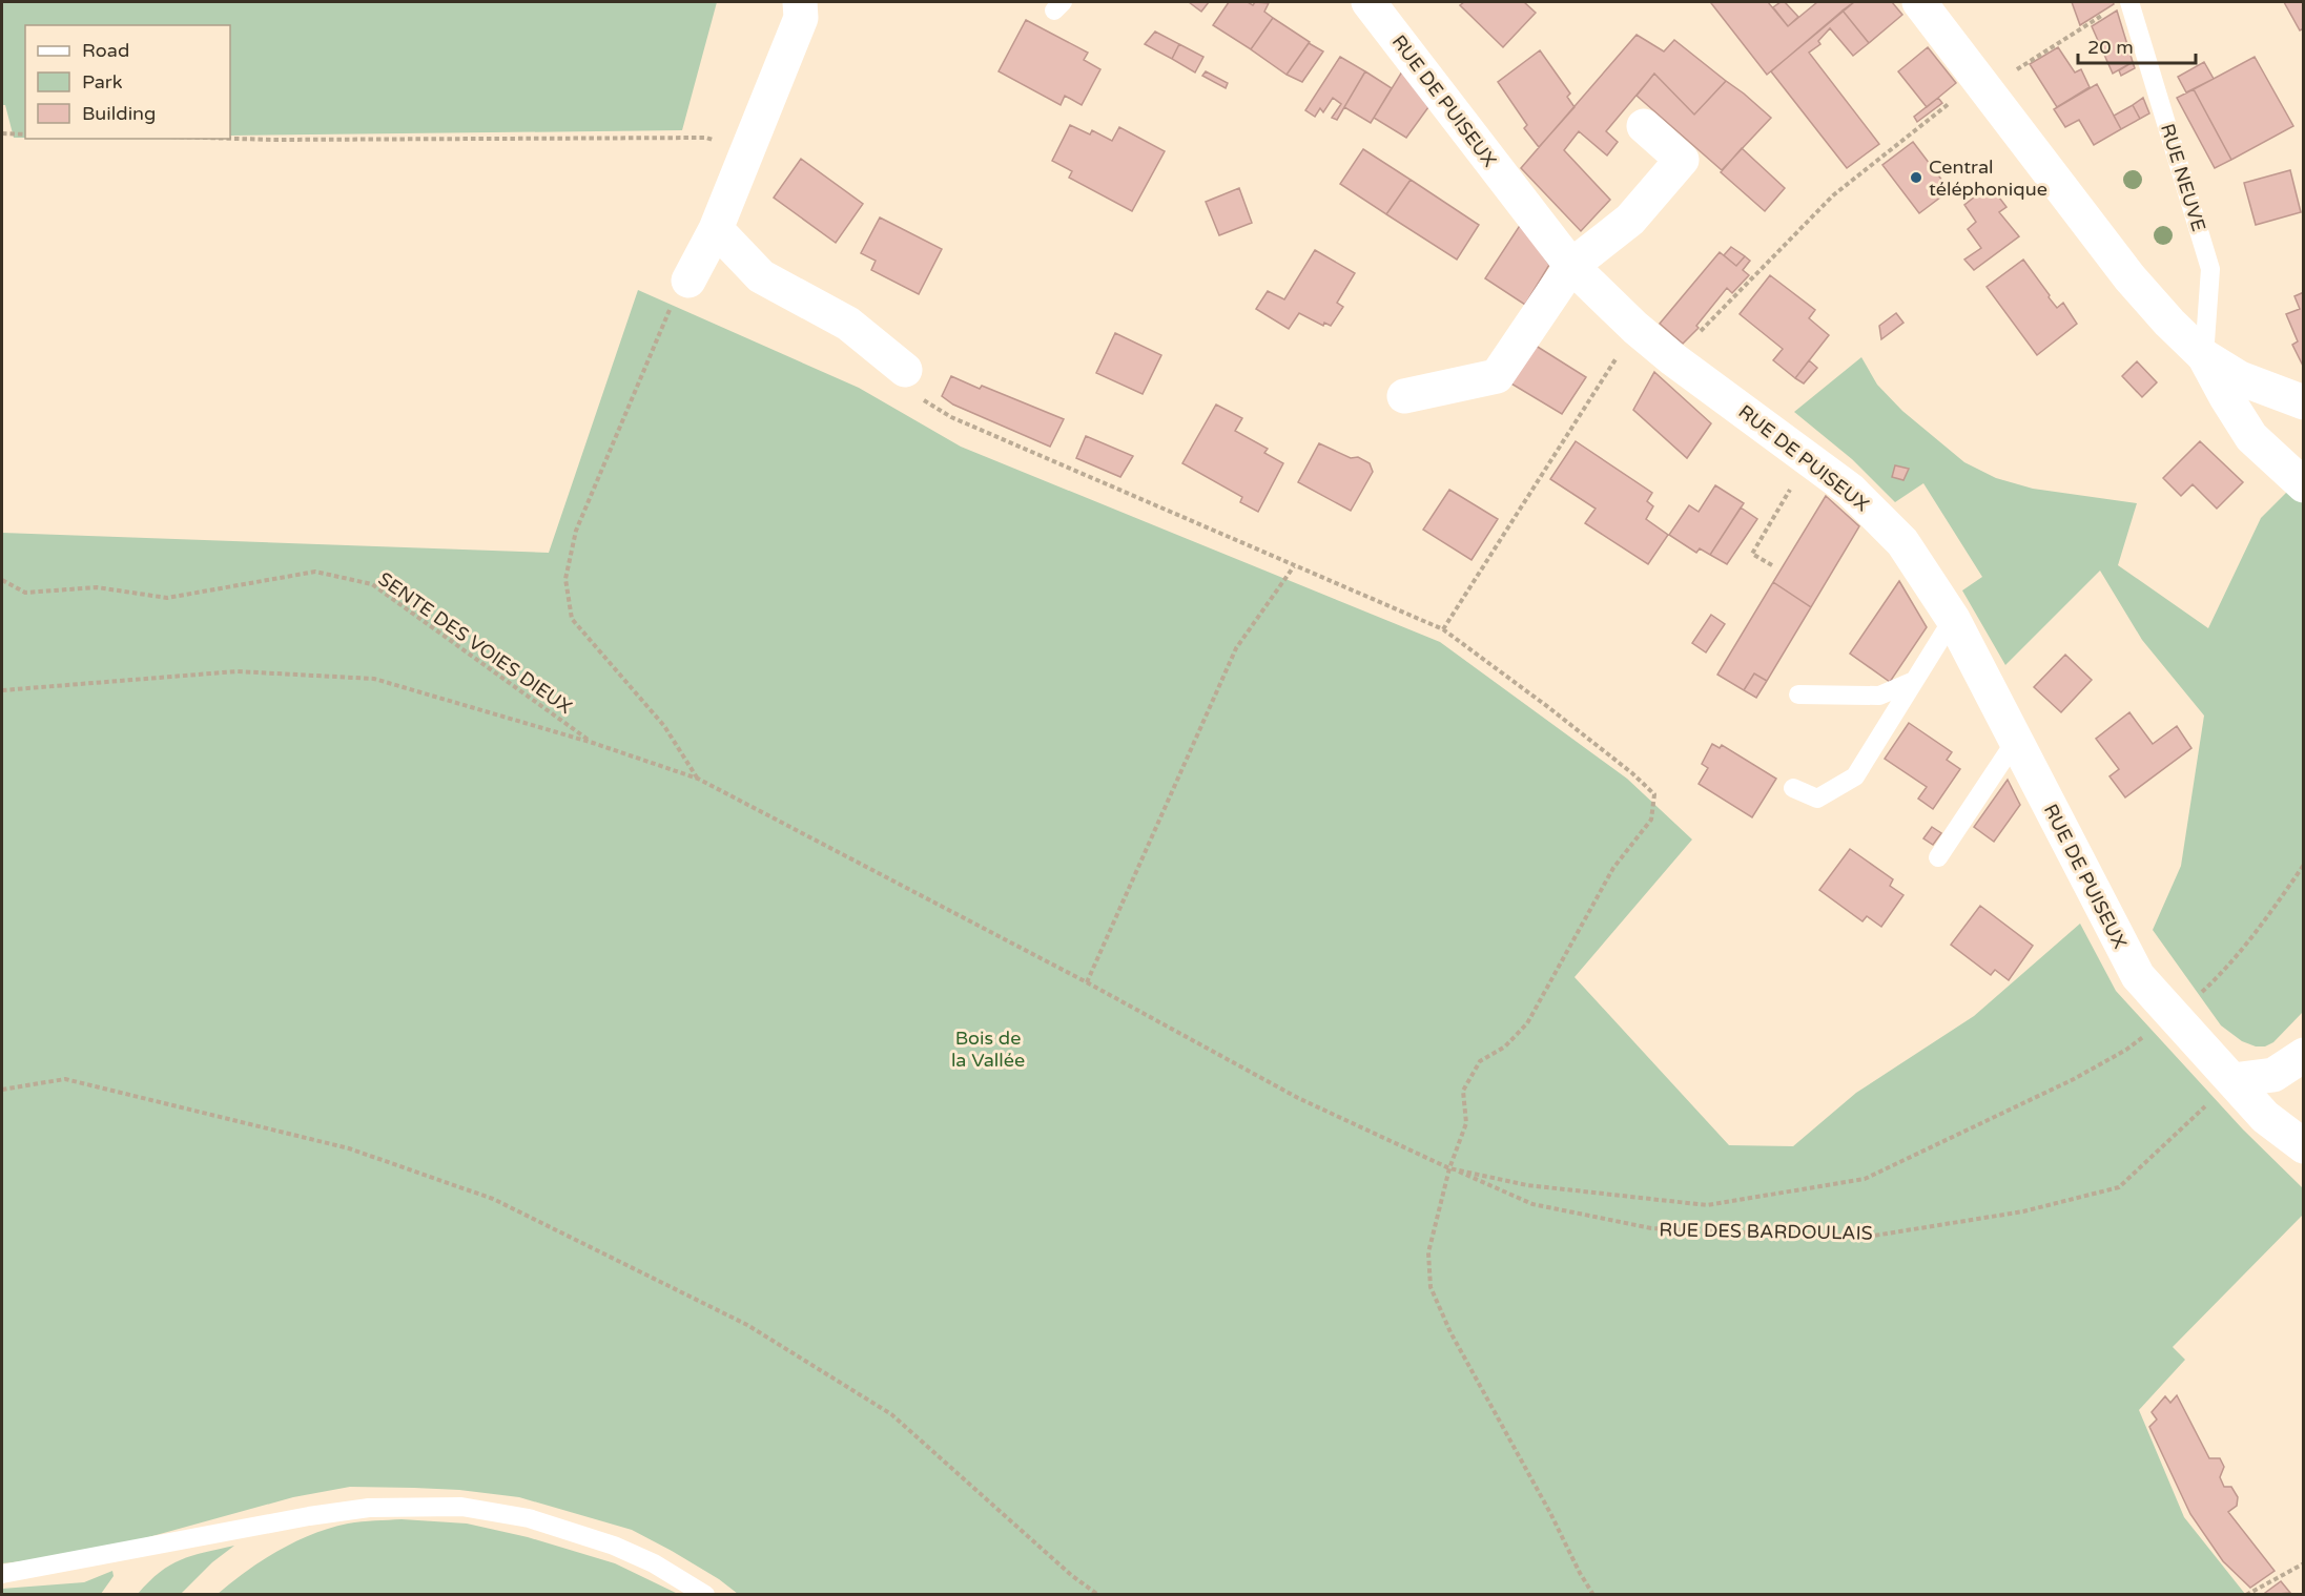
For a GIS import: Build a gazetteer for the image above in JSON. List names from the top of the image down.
{
  "streets": {
    "street": ["RUE DE PUISEUX"],
    "lane": ["RUE NEUVE"],
    "path": ["SENTE DES VOIES DIEUX", "RUE DES BARDOULAIS"]
  },
  "crossings": [
    ["RUE DE PUISEUX", "RUE DES BARDOULAIS"]
  ],
  "parks": ["Bois de la Vallée"],
  "places": ["Central téléphonique"],
  "legend": ["Road", "Park", "Building"],
  "scale_bar": "20 m"
}
